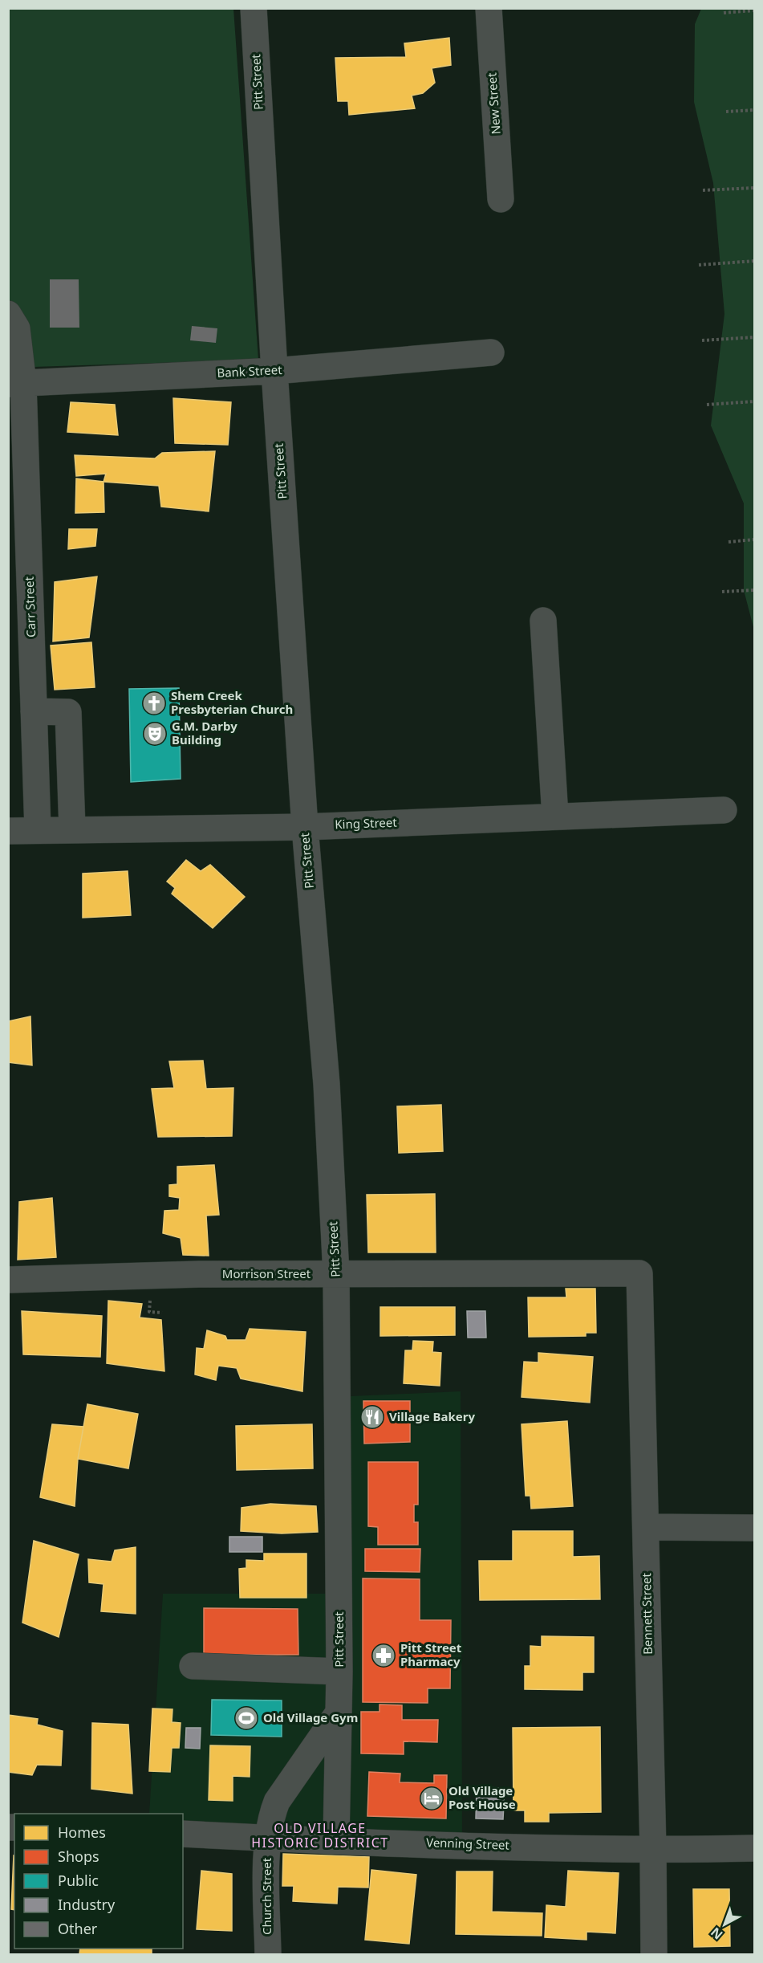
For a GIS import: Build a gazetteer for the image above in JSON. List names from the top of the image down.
{
  "streets": {
    "street": [
      "Pitt Street",
      "New Street",
      "Bank Street",
      "Carr Street",
      "King Street",
      "Morrison Street",
      "Bennett Street",
      "Venning Street",
      "Church Street"
    ]
  },
  "crossings": [
    ["Pitt Street", "Bank Street"],
    ["Pitt Street", "King Street"],
    ["Pitt Street", "Morrison Street"],
    ["Pitt Street", "Venning Street"],
    ["Bank Street", "Carr Street"],
    ["Carr Street", "King Street"],
    ["Morrison Street", "Bennett Street"],
    ["Bennett Street", "Venning Street"],
    ["Venning Street", "Church Street"]
  ],
  "districts": ["OLD VILLAGE HISTORIC DISTRICT"],
  "places": {
    "church": ["Shem Creek Presbyterian Church"],
    "theatre": ["G.M. Darby Building"],
    "restaurant": ["Village Bakery"],
    "pharmacy": ["Pitt Street Pharmacy"],
    "sports": ["Old Village Gym"],
    "hotel": ["Old Village Post House"]
  },
  "legend": [
    "Homes",
    "Shops",
    "Public",
    "Industry",
    "Other"
  ],
  "north": "bottom left"
}
